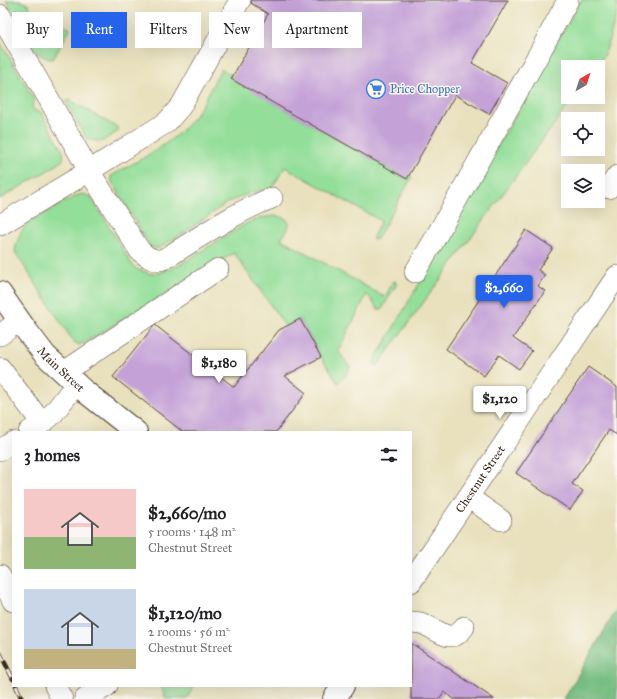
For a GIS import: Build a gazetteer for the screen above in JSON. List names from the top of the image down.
{
  "streets": {
    "main road": ["Main Street"],
    "street": ["Chestnut Street"]
  },
  "places": {
    "supermarket": ["Price Chopper"]
  },
  "north": "top right",
  "page": {
    "chip": [
      "Buy",
      "Rent",
      "Filters",
      "New",
      "Apartment"
    ],
    "price": ["$2,660", "$1,180", "$1,120"],
    "heading": "3 homes",
    "list": [
      {
        "name": "$2,660/mo",
        "note": "5 rooms · 148 m² · Chestnut Street"
      },
      {
        "name": "$1,120/mo",
        "note": "2 rooms · 56 m² · Chestnut Street"
      }
    ]
  }
}
